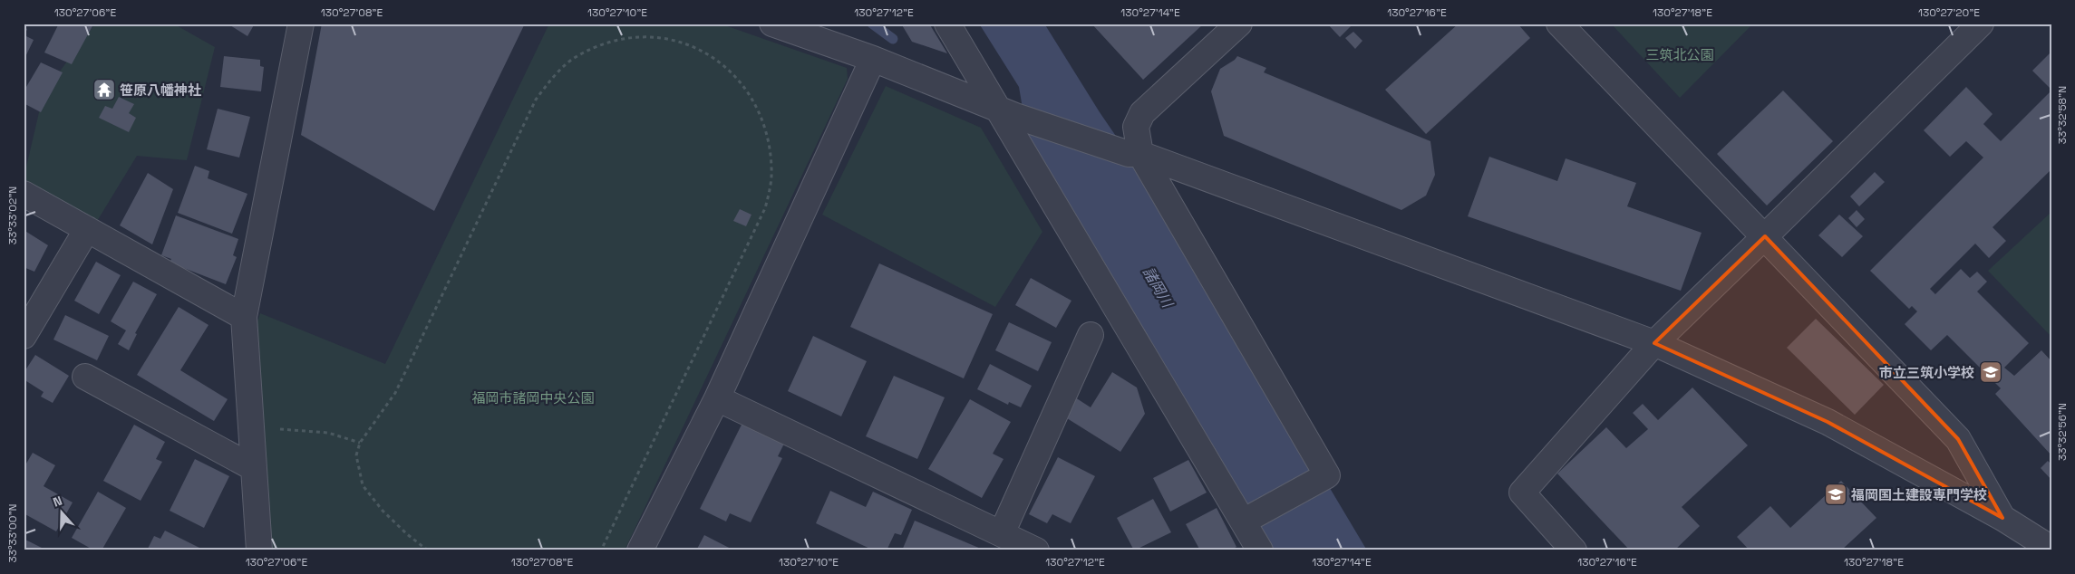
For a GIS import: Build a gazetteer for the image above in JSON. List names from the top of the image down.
{
  "water": ["諸岡川"],
  "parks": ["三筑北公園", "福岡市諸岡中央公園"],
  "places": {
    "temple": ["笹原八幡神社"],
    "school or university": ["市立三筑小学校", "福岡国土建設専門学校"]
  },
  "north": "top",
  "coordinates": [
    "130°27'06\"E",
    "130°27'08\"E",
    "130°27'10\"E",
    "130°27'12\"E",
    "130°27'14\"E",
    "130°27'16\"E",
    "130°27'18\"E",
    "130°27'20\"E",
    "33°32'58\"N",
    "33°33'02\"N",
    "33°32'56\"N",
    "33°33'00\"N"
  ]
}
